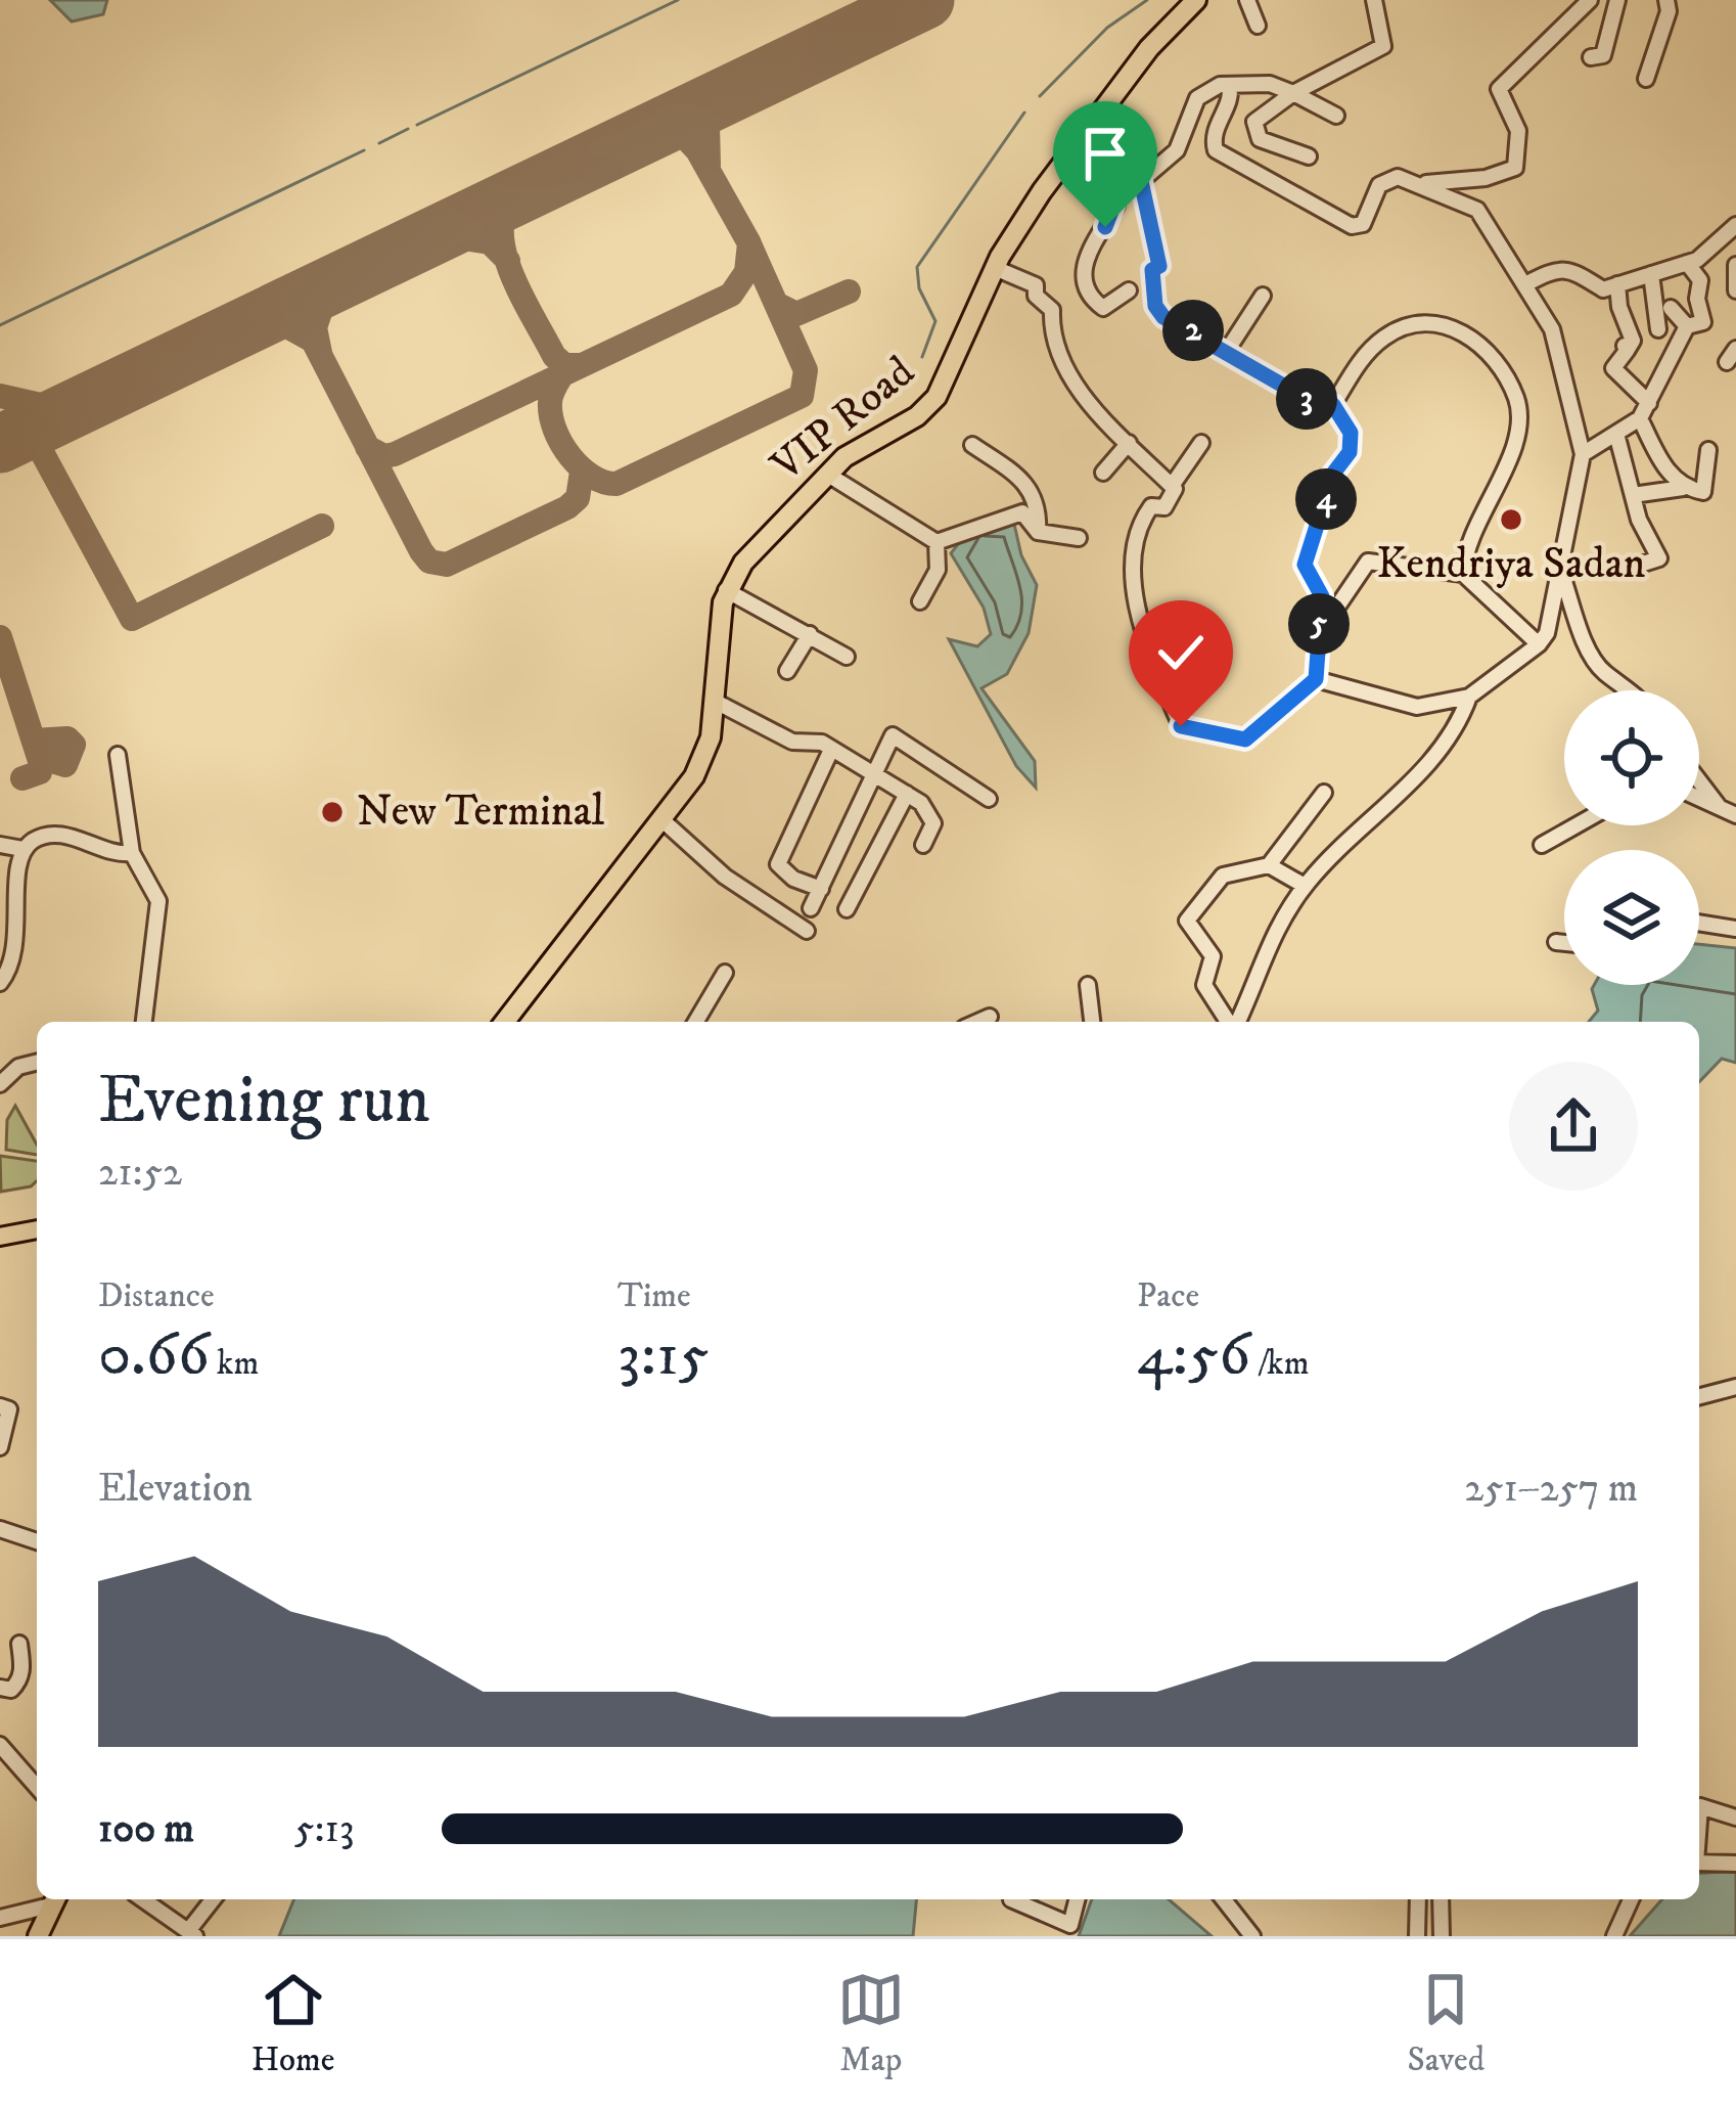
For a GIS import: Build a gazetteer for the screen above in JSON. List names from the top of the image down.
{
  "streets": {
    "highway": ["VIP Road"]
  },
  "places": ["Kendriya Sadan", "New Terminal"],
  "page": {
    "pins": [
      "2",
      "3",
      "4",
      "5"
    ],
    "heading": ["Evening run", "21:52"],
    "stats": [
      ["Distance", "0.66 km"],
      ["Time", "3:15"],
      ["Pace", "4:56 /km"]
    ],
    "chart": ["Elevation", "251–257 m"],
    "list": [
      {
        "name": "100 m",
        "note": "5:13"
      }
    ],
    "tabs": ["Home", "Map", "Saved"]
  }
}
